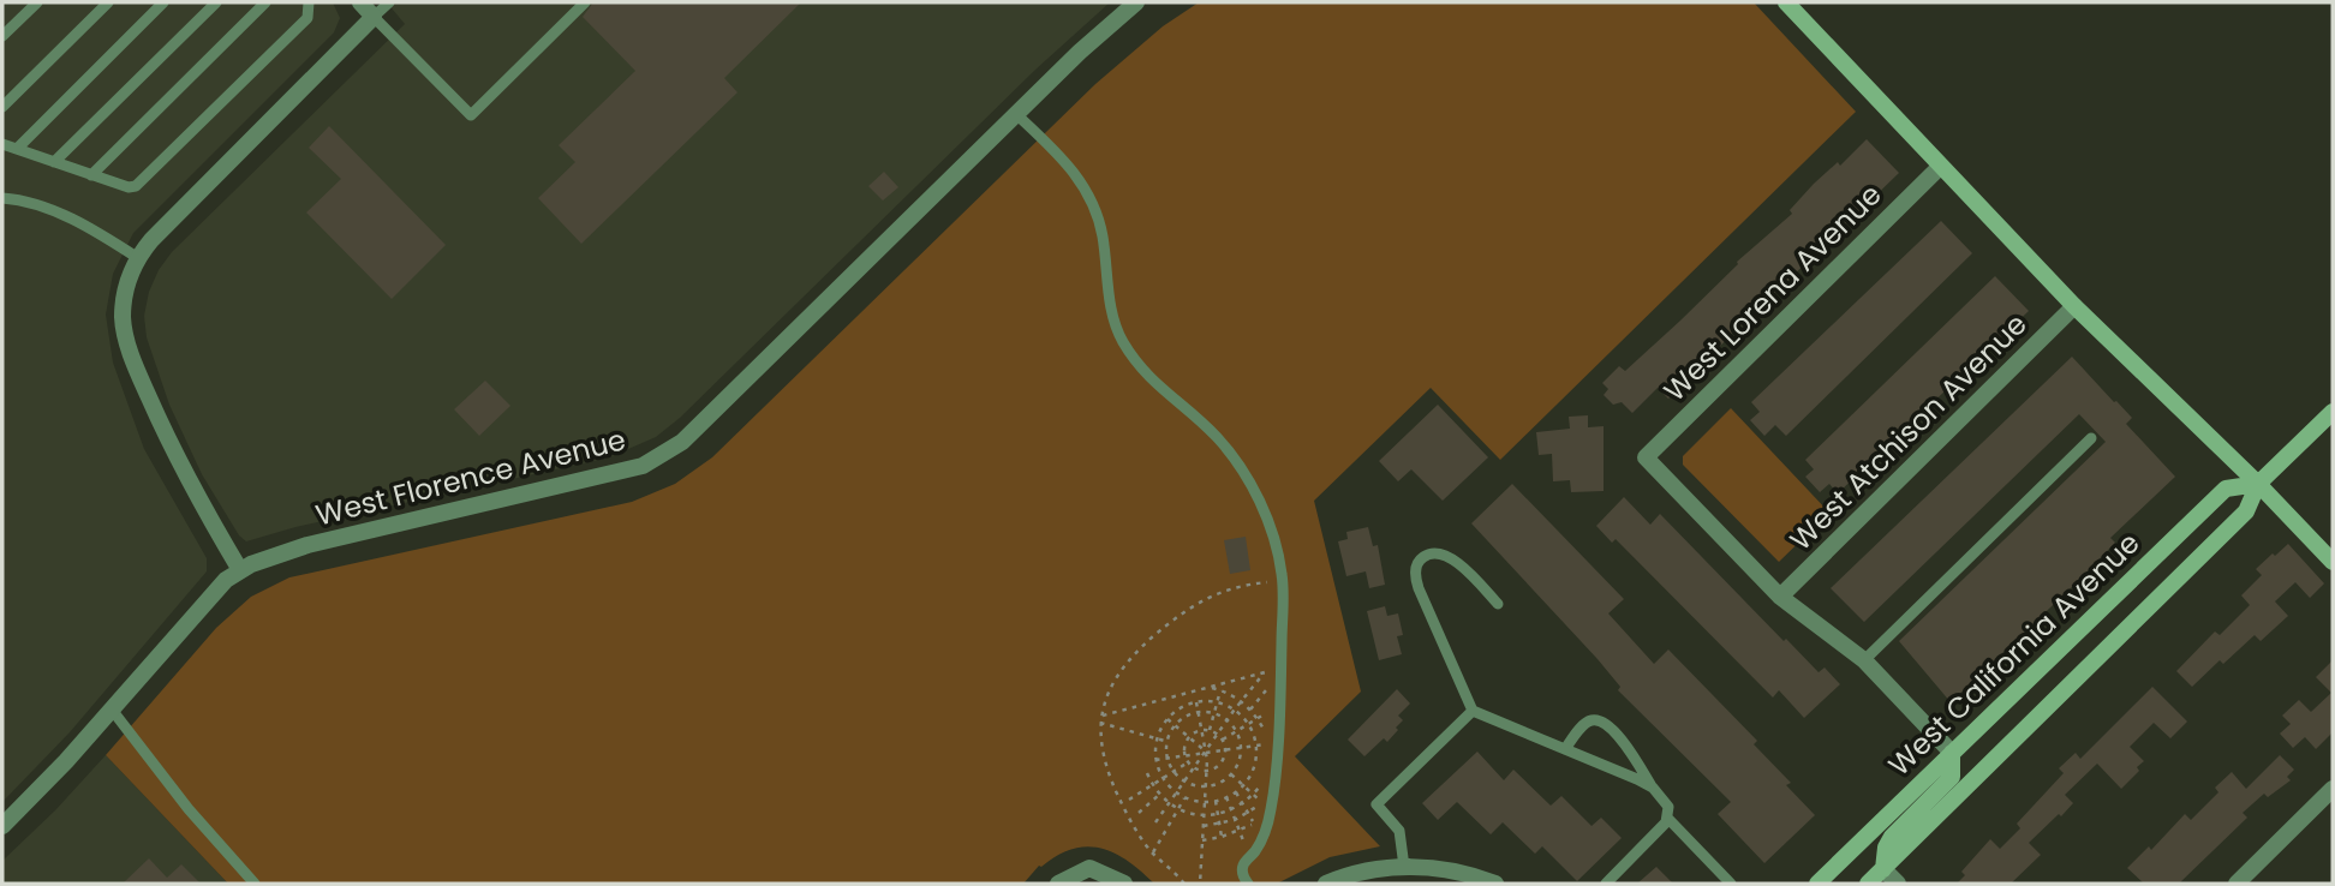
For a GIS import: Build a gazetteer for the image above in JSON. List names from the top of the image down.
{
  "streets": {
    "main road": ["West California Avenue"],
    "street": ["West Lorena Avenue", "West Atchison Avenue", "West Florence Avenue"]
  },
  "crossings": [
    ["West Lorena Avenue", "West Atchison Avenue"]
  ]
}
